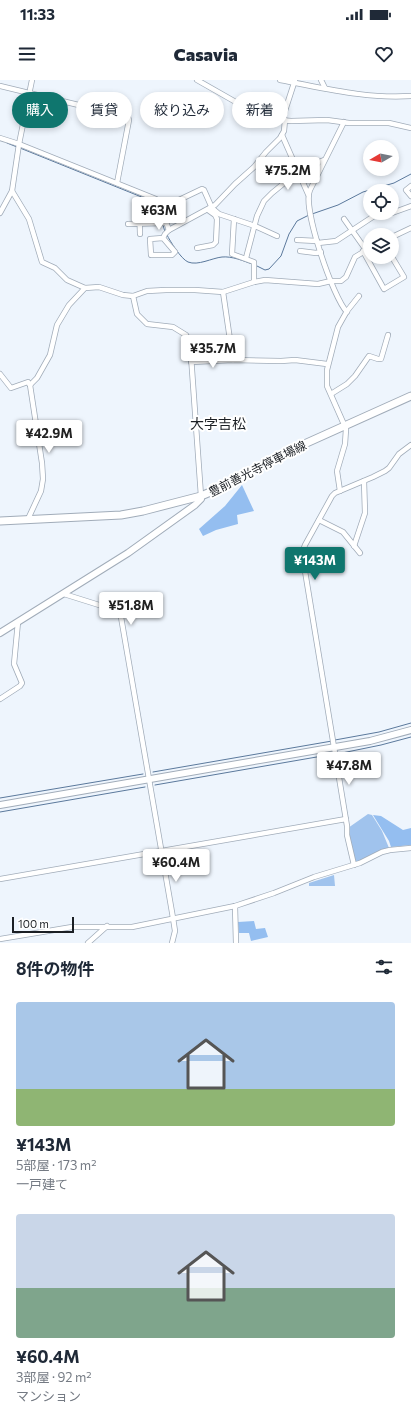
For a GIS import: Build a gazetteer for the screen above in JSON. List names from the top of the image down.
{
  "streets": {
    "main road": ["豊前善光寺停車場線"]
  },
  "districts": ["大字吉松"],
  "scale_bar": "100 m",
  "north": "left",
  "page": {
    "status": "11:33",
    "header": "Casavia",
    "chip": [
      "購入",
      "賃貸",
      "絞り込み",
      "新着"
    ],
    "price": [
      "¥75.2M",
      "¥63M",
      "¥35.7M",
      "¥42.9M",
      "¥143M",
      "¥51.8M",
      "¥47.8M",
      "¥60.4M"
    ],
    "scale": "100 m",
    "heading": "8件の物件",
    "list": [
      {
        "name": "¥143M",
        "note": "5部屋 · 173 m² · 一戸建て"
      },
      {
        "name": "¥60.4M",
        "note": "3部屋 · 92 m² · マンション"
      }
    ]
  }
}
